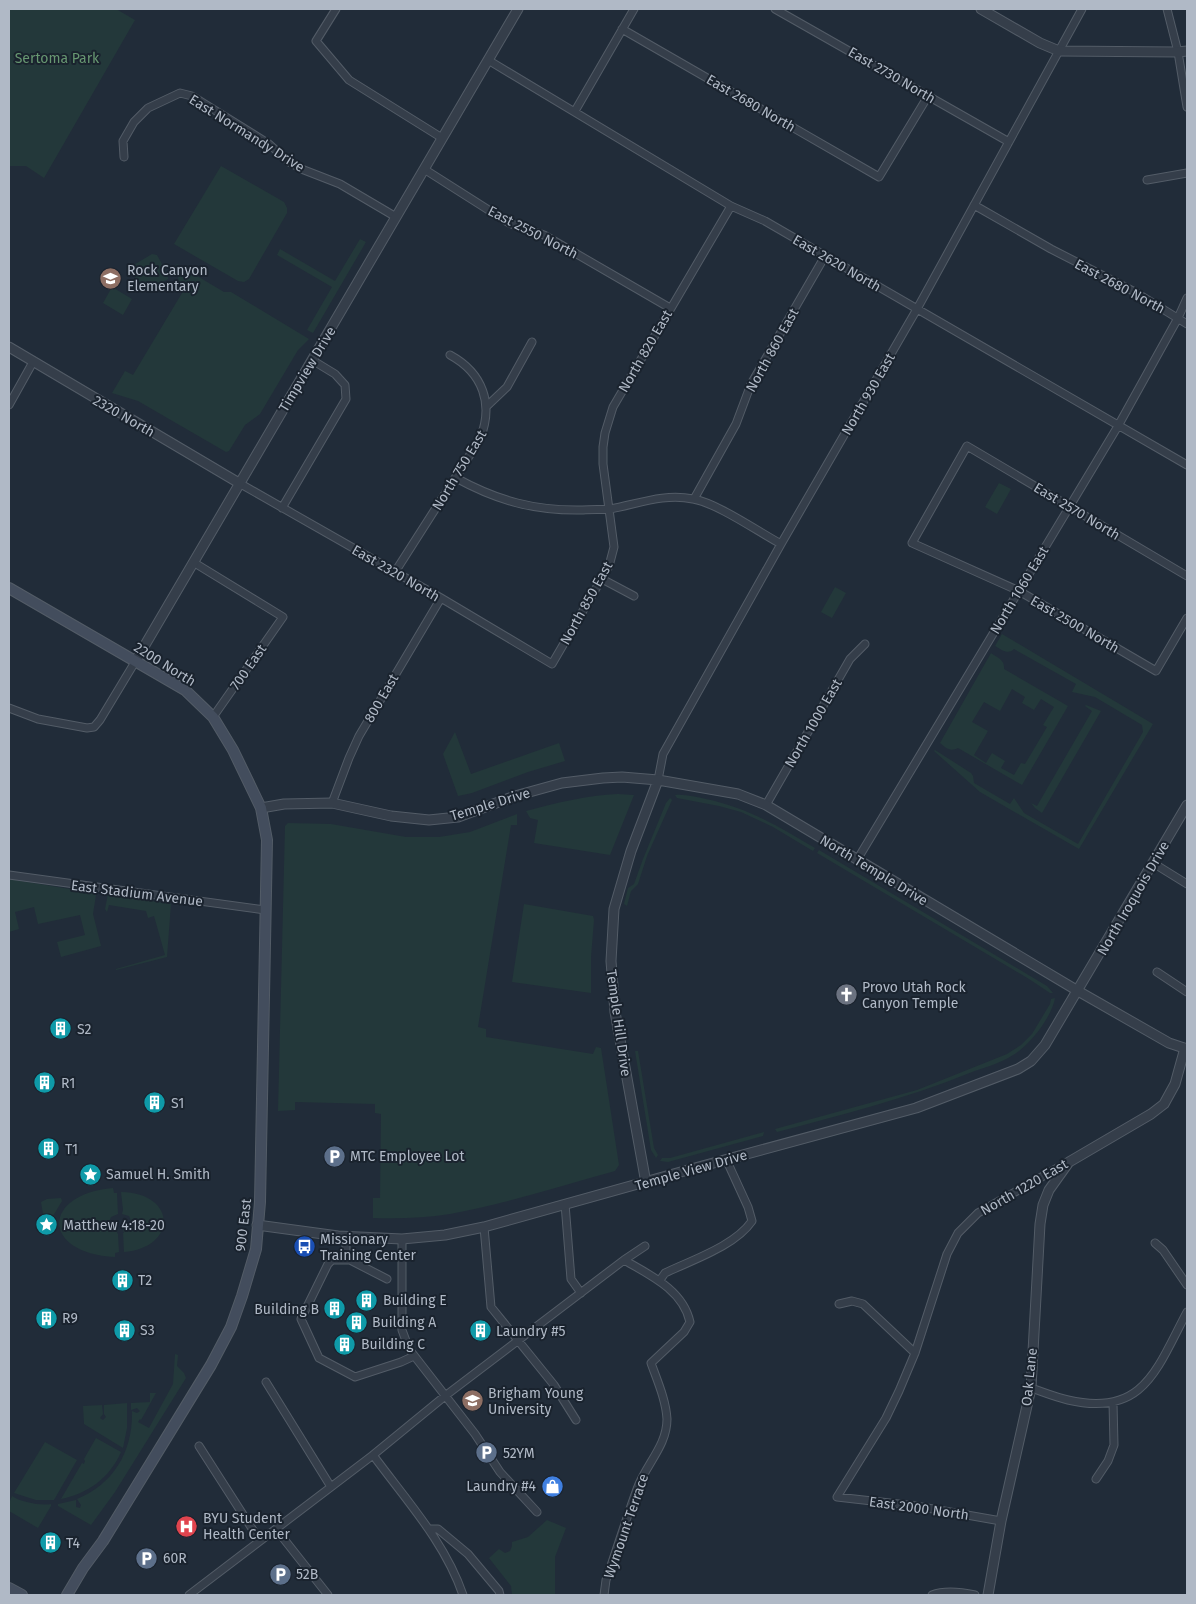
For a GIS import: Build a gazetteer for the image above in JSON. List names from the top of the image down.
{
  "streets": {
    "main road": ["2200 North", "900 East"],
    "street": [
      "East 2730 North",
      "East 2680 North",
      "East Normandy Drive",
      "East 2550 North",
      "East 2620 North",
      "North 860 East",
      "North 820 East",
      "Timpview Drive",
      "North 930 East",
      "2320 North",
      "North 750 East",
      "East 2570 North",
      "East 2320 North",
      "North 1060 East",
      "North 850 East",
      "East 2500 North",
      "700 East",
      "800 East",
      "North 1000 East",
      "Temple Drive",
      "North Temple Drive",
      "East Stadium Avenue",
      "North Iroquois Drive",
      "Temple Hill Drive",
      "Temple View Drive",
      "North 1220 East",
      "Oak Lane",
      "East 2000 North",
      "Wymount Terrace"
    ]
  },
  "crossings": [
    ["East 2730 North", "East 2680 North"],
    ["East 2730 North", "North 930 East"],
    ["East 2680 North", "North 930 East"],
    ["East 2680 North", "North 1060 East"],
    ["East Normandy Drive", "Timpview Drive"],
    ["East 2550 North", "North 820 East"],
    ["East 2550 North", "Timpview Drive"],
    ["East 2620 North", "North 860 East"],
    ["East 2620 North", "North 820 East"],
    ["East 2620 North", "Timpview Drive"],
    ["East 2620 North", "North 930 East"],
    ["East 2620 North", "North 1060 East"],
    ["North 820 East", "North 850 East"],
    ["Timpview Drive", "2320 North"],
    ["Timpview Drive", "East 2320 North"],
    ["Timpview Drive", "2200 North"],
    ["Timpview Drive", "700 East"],
    ["North 930 East", "Temple Drive"],
    ["North 930 East", "North Temple Drive"],
    ["North 930 East", "Temple Hill Drive"],
    ["2320 North", "East 2320 North"],
    ["North 750 East", "East 2320 North"],
    ["East 2570 North", "North 1060 East"],
    ["East 2570 North", "East 2500 North"],
    ["East 2320 North", "North 850 East"],
    ["East 2320 North", "800 East"],
    ["North 1060 East", "East 2500 North"],
    ["North 1060 East", "North Temple Drive"],
    ["2200 North", "700 East"],
    ["2200 North", "Temple Drive"],
    ["2200 North", "900 East"],
    ["800 East", "Temple Drive"],
    ["North 1000 East", "North Temple Drive"],
    ["Temple Drive", "North Temple Drive"],
    ["Temple Drive", "Temple Hill Drive"],
    ["Temple Drive", "900 East"],
    ["North Temple Drive", "North Iroquois Drive"],
    ["North Temple Drive", "Temple Hill Drive"],
    ["North Temple Drive", "Temple View Drive"],
    ["North Temple Drive", "North 1220 East"],
    ["East Stadium Avenue", "900 East"],
    ["North Iroquois Drive", "Temple View Drive"],
    ["Temple Hill Drive", "Temple View Drive"],
    ["Temple View Drive", "900 East"],
    ["North 1220 East", "Oak Lane"],
    ["North 1220 East", "East 2000 North"],
    ["Oak Lane", "East 2000 North"]
  ],
  "parks": ["Sertoma Park"],
  "places": {
    "school or university": ["Rock Canyon Elementary", "Brigham Young University"],
    "church": ["Provo Utah Rock Canyon Temple"],
    "building": [
      "S2",
      "R1",
      "S1",
      "T1",
      "T2",
      "Building E",
      "Building B",
      "R9",
      "Building A",
      "S3",
      "Laundry #5",
      "Building C",
      "T4"
    ],
    "parking": [
      "MTC Employee Lot",
      "52YM",
      "60R",
      "52B"
    ],
    "place": ["Samuel H. Smith", "Matthew 4:18-20"],
    "bus stop": ["Missionary Training Center"],
    "shop": ["Laundry #4"],
    "hospital": ["BYU Student Health Center"]
  }
}
